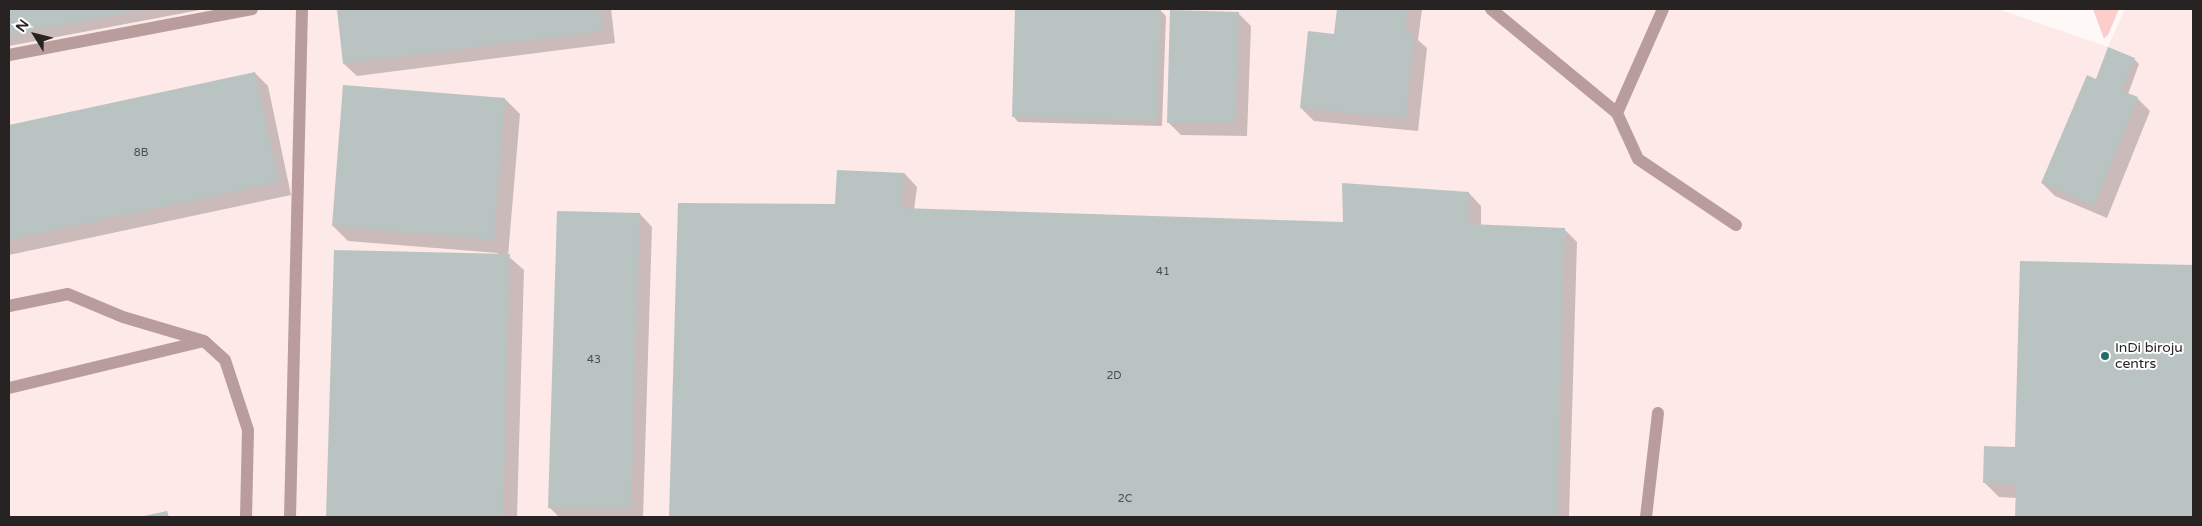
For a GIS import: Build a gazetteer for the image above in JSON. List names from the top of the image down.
{
  "places": ["InDi biroju centrs"],
  "house_numbers": [
    "8B",
    "41",
    "43",
    "2D",
    "2C"
  ],
  "north": "top left"
}
